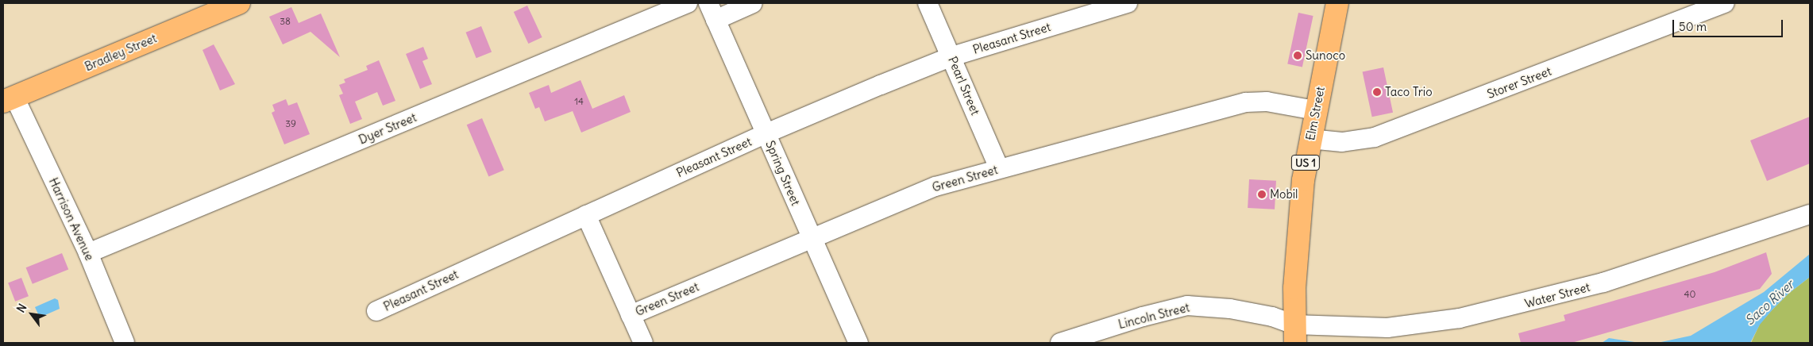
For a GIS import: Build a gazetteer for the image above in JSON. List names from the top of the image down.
{
  "streets": {
    "main road": ["Bradley Street", "Elm Street", "US 1"],
    "street": [
      "Pleasant Street",
      "Storer Street",
      "Pearl Street",
      "Dyer Street",
      "Spring Street",
      "Green Street",
      "Harrison Avenue",
      "Water Street",
      "Lincoln Street"
    ]
  },
  "crossings": [
    ["Pleasant Street", "Pearl Street"],
    ["Pleasant Street", "Spring Street"],
    ["Bradley Street", "Harrison Avenue"],
    ["Storer Street", "Elm Street"],
    ["Pearl Street", "Green Street"],
    ["Elm Street", "Green Street"],
    ["Elm Street", "Water Street"],
    ["Elm Street", "Lincoln Street"],
    ["Dyer Street", "Harrison Avenue"],
    ["Spring Street", "Green Street"],
    ["Water Street", "Lincoln Street"]
  ],
  "water": ["Saco River"],
  "places": ["Sunoco", "Taco Trio", "Mobil"],
  "house_numbers": [
    "38",
    "14",
    "39",
    "40"
  ],
  "scale_bar": "50 m",
  "north": "top left"
}
